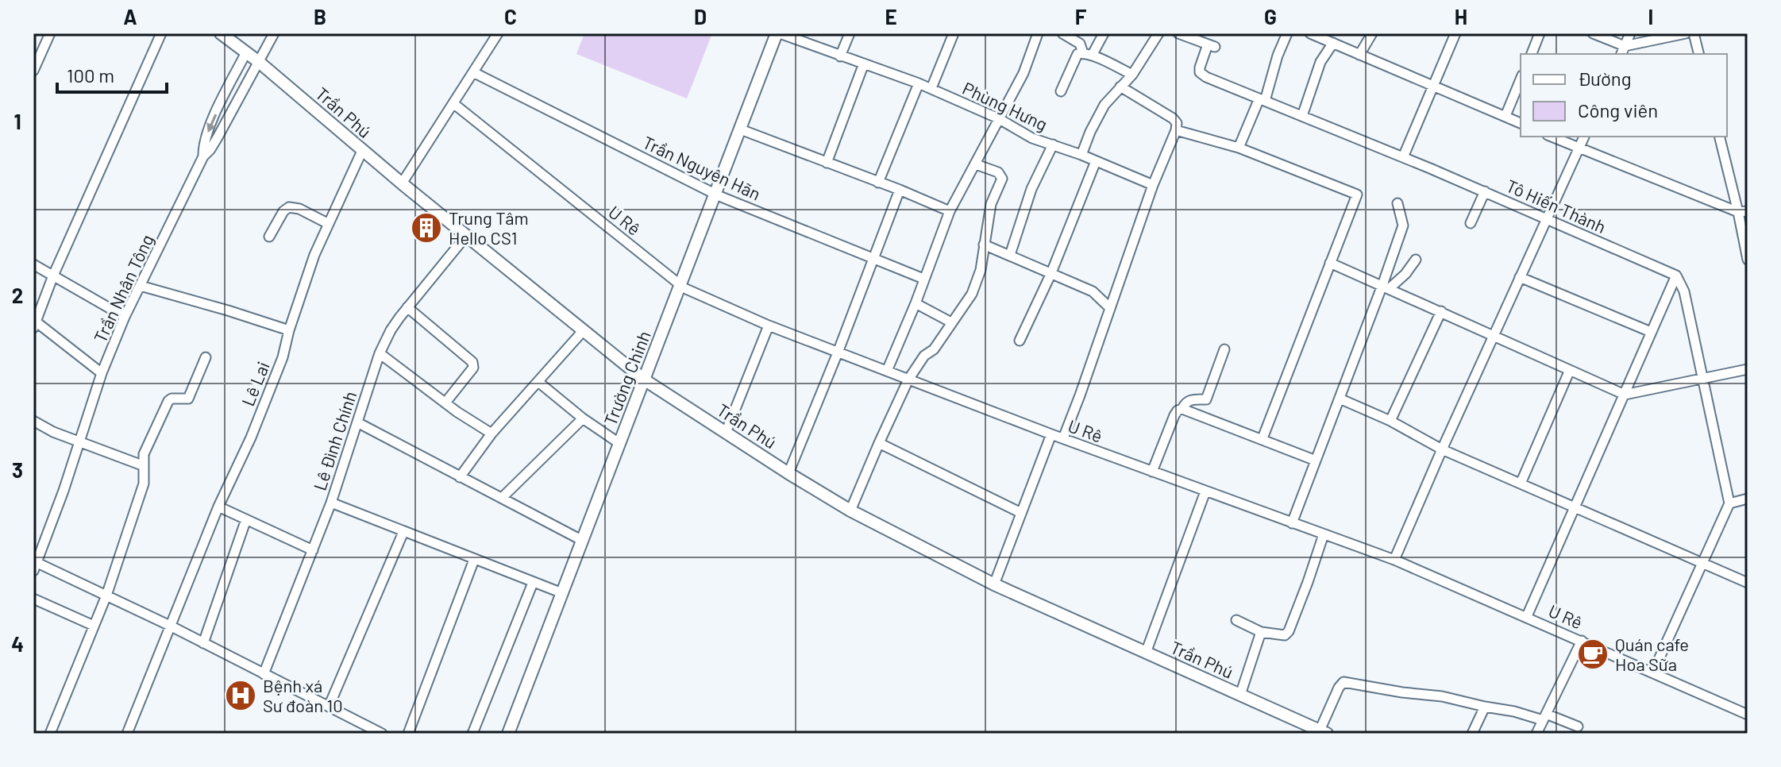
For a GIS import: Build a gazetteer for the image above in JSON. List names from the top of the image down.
{
  "streets": {
    "street": [
      "Phùng Hưng",
      "Trần Phú",
      "Trần Nguyên Hãn",
      "Tô Hiến Thành",
      "U Rê",
      "Trần Nhân Tông",
      "Trường Chinh",
      "Lê Lai",
      "Lê Đình Chính"
    ]
  },
  "crossings": [
    ["Phùng Hưng", "Trường Chinh"],
    ["Trần Phú", "Trần Nhân Tông"],
    ["Trần Phú", "Trường Chinh"],
    ["Trần Phú", "Lê Lai"],
    ["Trần Phú", "Lê Đình Chính"],
    ["Trần Nguyên Hãn", "Trường Chinh"],
    ["U Rê", "Trường Chinh"]
  ],
  "places": {
    "building": ["Trung Tâm Hello CS1"],
    "cafe": ["Quán cafe Hoa Sữa"],
    "hospital": ["Bệnh xá Sư đoàn 10"]
  },
  "legend": ["Đường", "Công viên"],
  "scale_bar": "100 m",
  "grid": {
    "columns": [
      "A",
      "B",
      "C",
      "D",
      "E",
      "F",
      "G",
      "H",
      "I"
    ],
    "rows": [
      "1",
      "2",
      "3",
      "4"
    ]
  }
}
